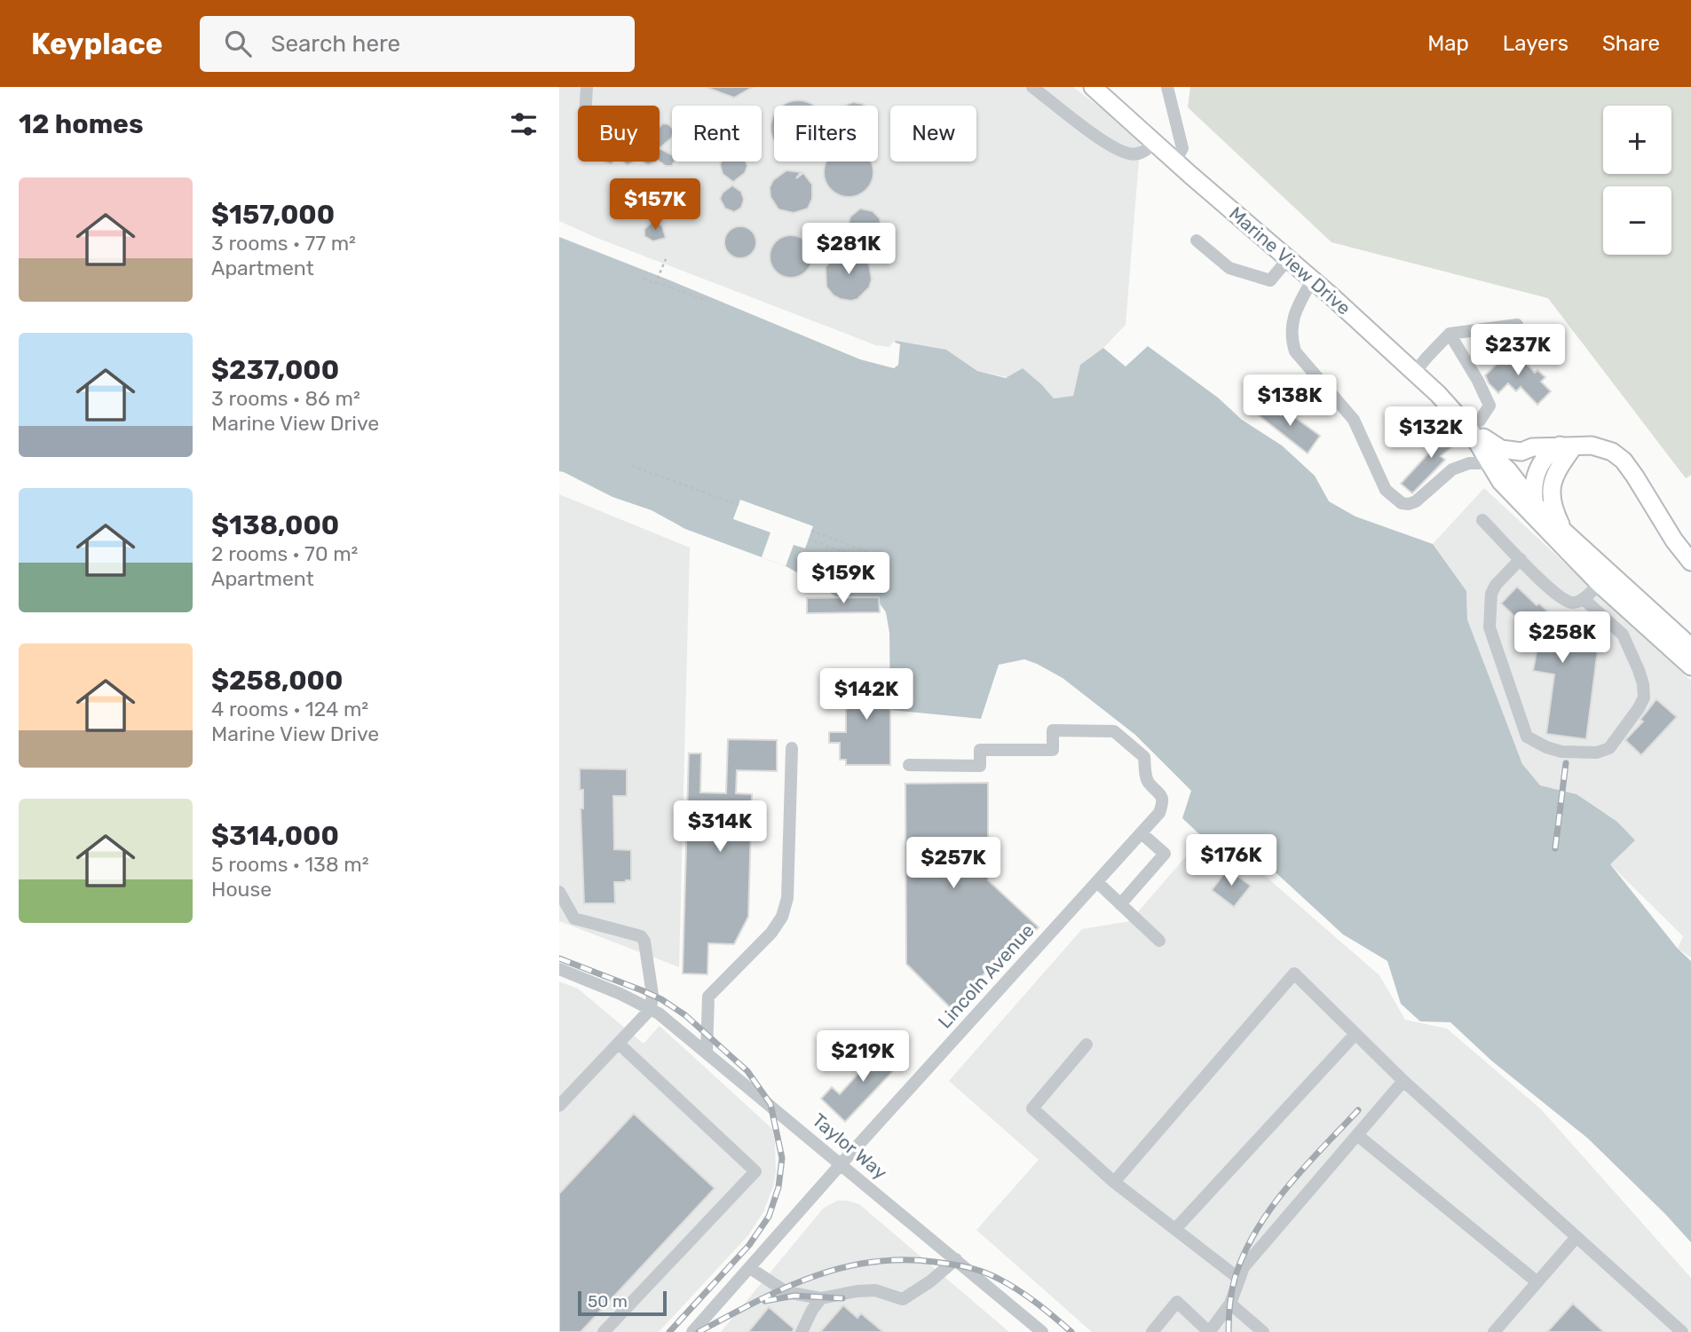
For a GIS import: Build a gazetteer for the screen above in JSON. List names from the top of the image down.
{
  "streets": {
    "main road": ["Marine View Drive"],
    "street": ["Lincoln Avenue", "Taylor Way"]
  },
  "crossings": [
    ["Lincoln Avenue", "Taylor Way"]
  ],
  "scale_bar": "50 m",
  "page": {
    "header": "Keyplace",
    "search": "Search here",
    "nav": ["Map", "Layers", "Share"],
    "heading": "12 homes",
    "map_buttons": ["+", "−"],
    "chip": [
      "Buy",
      "Rent",
      "Filters",
      "New"
    ],
    "list": [
      {
        "name": "$157,000",
        "note": "3 rooms · 77 m² · Apartment"
      },
      {
        "name": "$237,000",
        "note": "3 rooms · 86 m² · Marine View Drive"
      },
      {
        "name": "$138,000",
        "note": "2 rooms · 70 m² · Apartment"
      },
      {
        "name": "$258,000",
        "note": "4 rooms · 124 m² · Marine View Drive"
      },
      {
        "name": "$314,000",
        "note": "5 rooms · 138 m² · House"
      }
    ],
    "price": [
      "$157K",
      "$281K",
      "$237K",
      "$138K",
      "$132K",
      "$159K",
      "$258K",
      "$142K",
      "$314K",
      "$176K",
      "$257K",
      "$219K"
    ],
    "scale": "50 m"
  }
}
